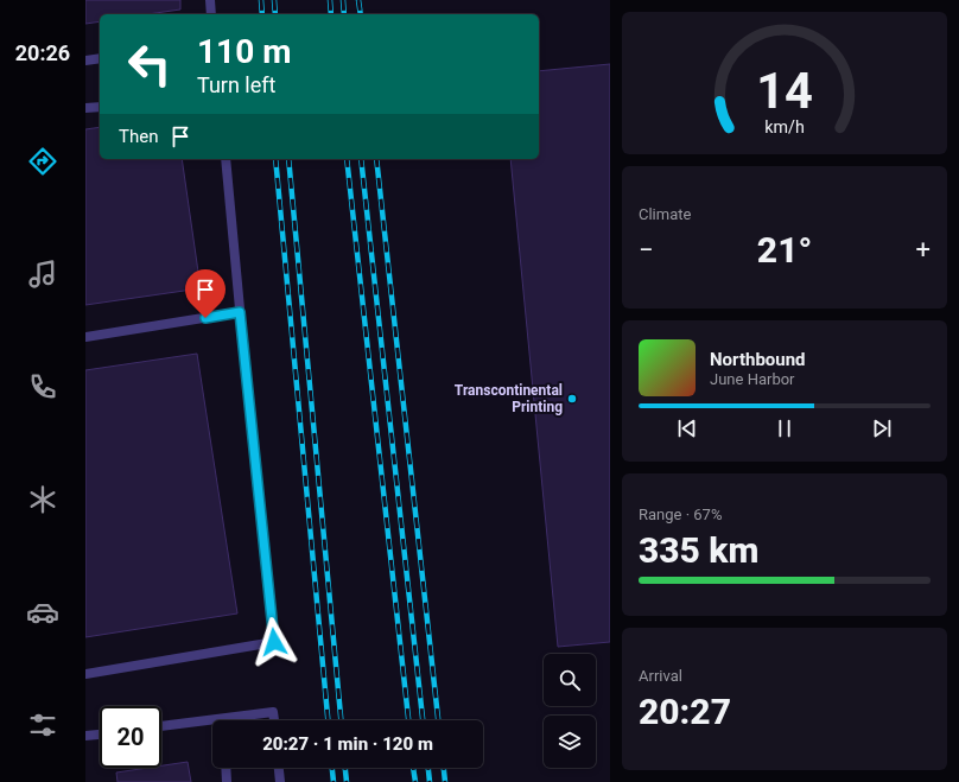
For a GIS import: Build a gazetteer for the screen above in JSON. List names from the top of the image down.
{
  "places": ["Transcontinental Printing"],
  "page": {
    "tabs": "20:26",
    "turn": ["110 m", "Turn left"],
    "then": "Then",
    "tile": [
      "Climate",
      ["Range · 67%", "335 km"],
      ["Arrival", "20:27"]
    ],
    "heat": ["−", "21°", "+"],
    "song": ["Northbound", "June Harbor"],
    "limit": "20",
    "trip": "20:27 · 1 min · 120 m",
    "gauge": ["14", "km/h"]
  }
}
